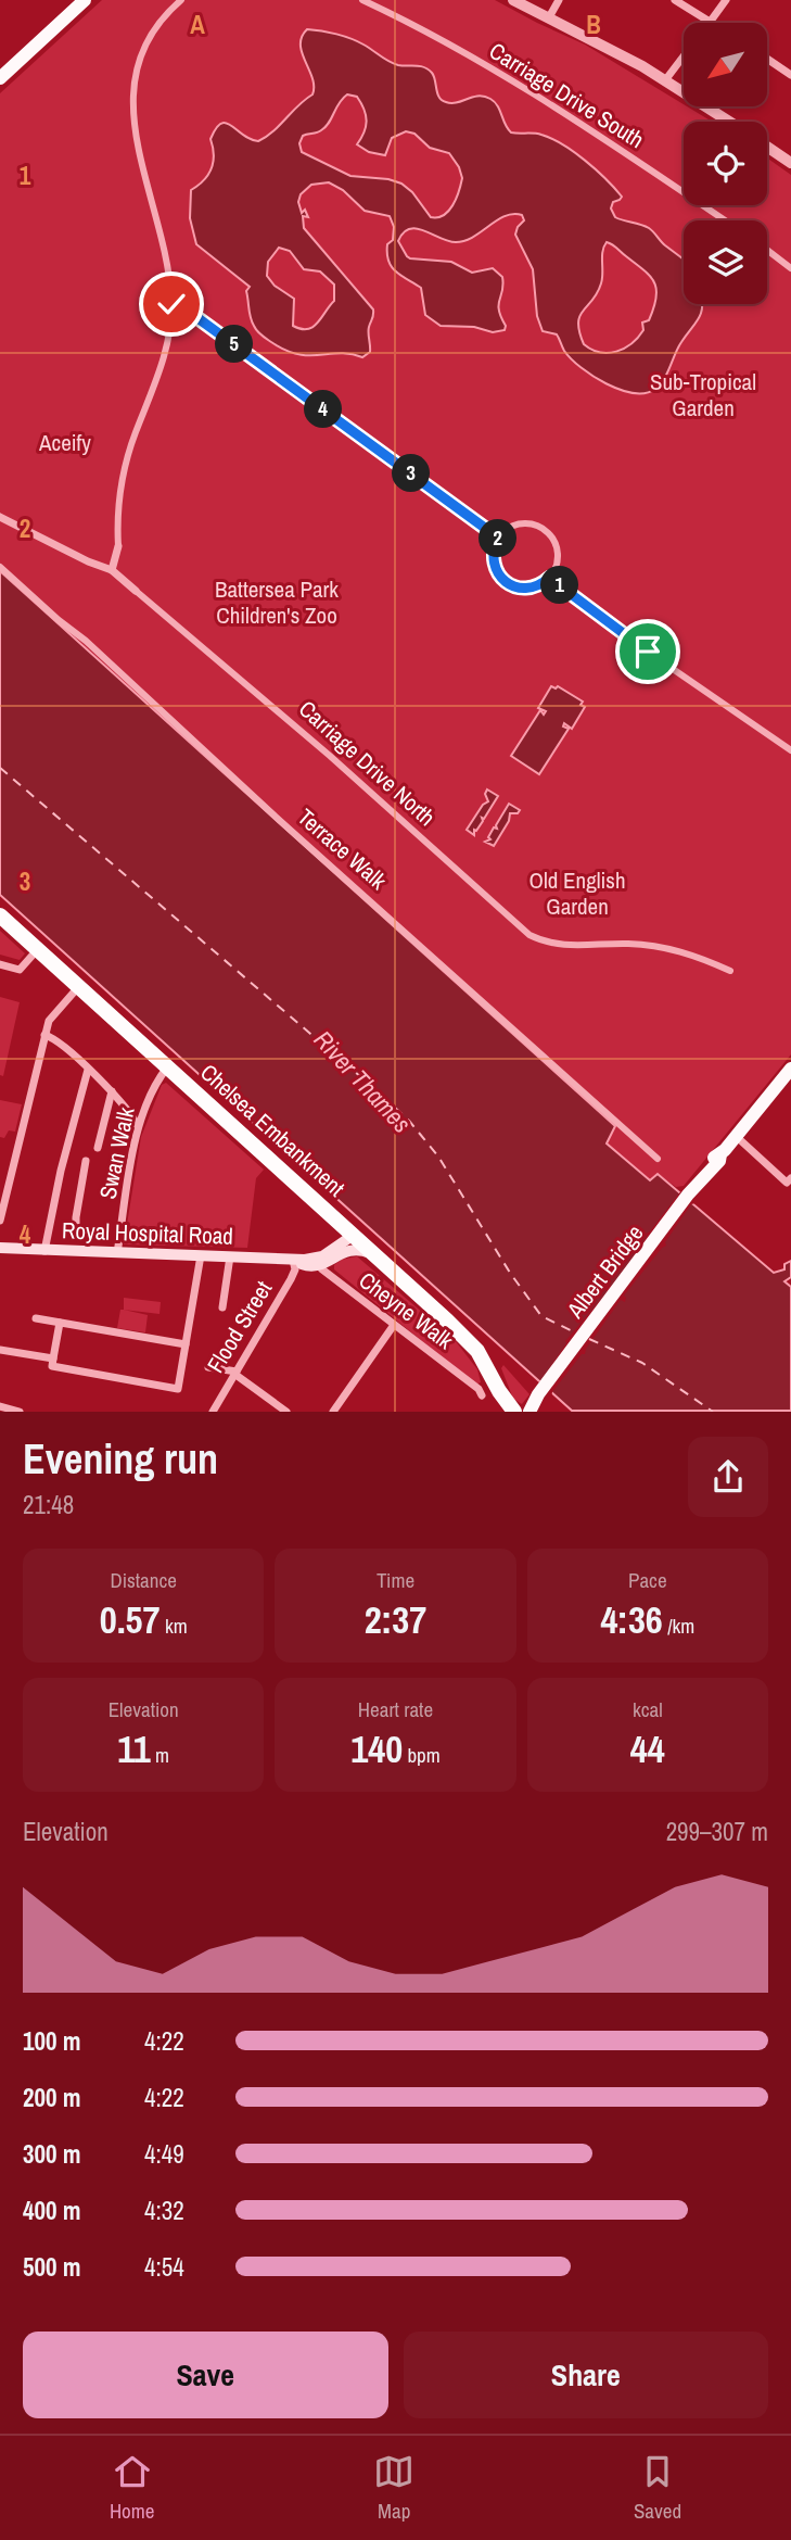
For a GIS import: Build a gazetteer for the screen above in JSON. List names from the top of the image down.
{
  "streets": {
    "highway": ["Chelsea Embankment"],
    "main road": ["Royal Hospital Road", "Albert Bridge"],
    "street": [
      "Carriage Drive South",
      "Carriage Drive North",
      "Terrace Walk",
      "Swan Walk",
      "Cheyne Walk",
      "Flood Street"
    ]
  },
  "crossings": [
    ["Chelsea Embankment", "Swan Walk"],
    ["Chelsea Embankment", "Royal Hospital Road"],
    ["Chelsea Embankment", "Cheyne Walk"],
    ["Swan Walk", "Royal Hospital Road"],
    ["Royal Hospital Road", "Cheyne Walk"],
    ["Royal Hospital Road", "Flood Street"]
  ],
  "water": ["River Thames"],
  "parks": [
    "Sub-Tropical Garden",
    "Aceify",
    "Battersea Park Children's Zoo",
    "Old English Garden"
  ],
  "north": "bottom left",
  "page": {
    "pins": [
      "5",
      "4",
      "3",
      "2",
      "1"
    ],
    "heading": ["Evening run", "21:48"],
    "stats": [
      ["Distance", "0.57 km"],
      ["Time", "2:37"],
      ["Pace", "4:36 /km"],
      ["Elevation", "11 m"],
      ["Heart rate", "140 bpm"],
      ["kcal", "44"]
    ],
    "chart": ["Elevation", "299–307 m"],
    "list": [
      {
        "name": "100 m",
        "note": "4:22"
      },
      {
        "name": "200 m",
        "note": "4:22"
      },
      {
        "name": "300 m",
        "note": "4:49"
      },
      {
        "name": "400 m",
        "note": "4:32"
      },
      {
        "name": "500 m",
        "note": "4:54"
      }
    ],
    "buttons": ["Save", "Share"],
    "tabs": ["Home", "Map", "Saved"]
  },
  "grid": {
    "columns": ["A", "B"],
    "rows": [
      "1",
      "2",
      "3",
      "4"
    ]
  }
}
